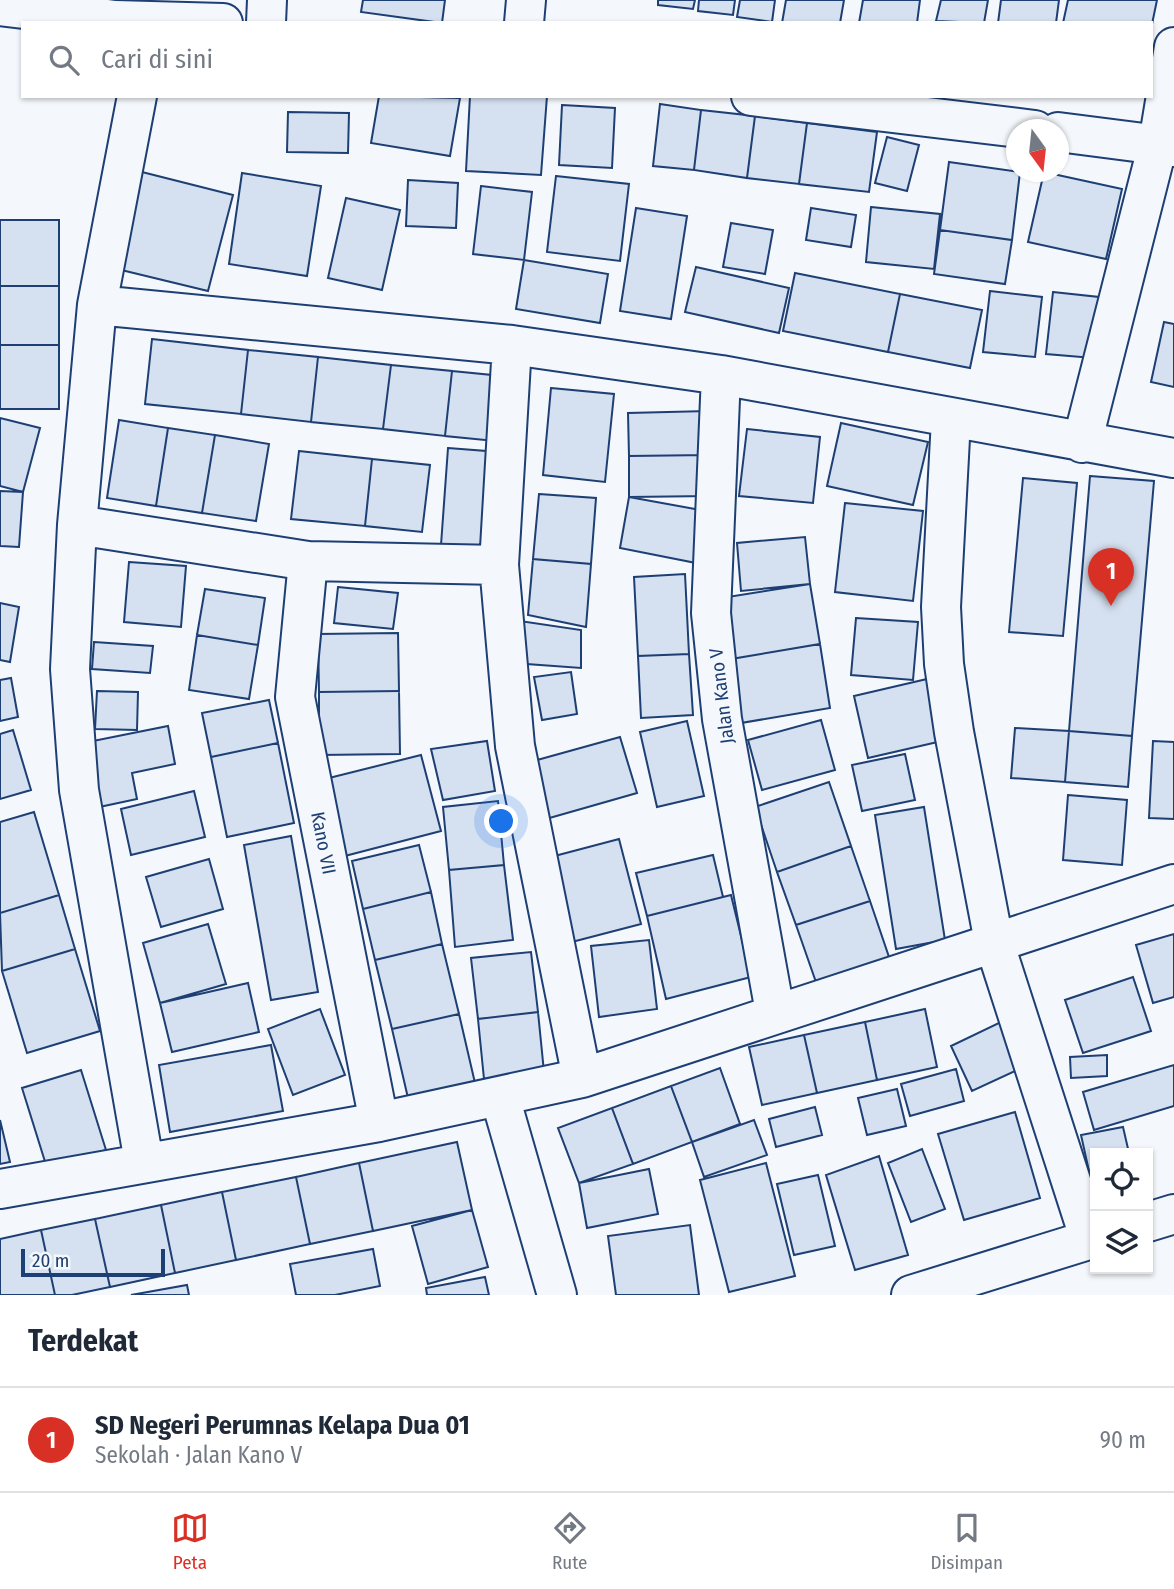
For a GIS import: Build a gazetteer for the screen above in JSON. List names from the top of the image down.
{
  "streets": {
    "street": ["Jalan Kano V", "Kano VII"]
  },
  "scale_bar": "20 m",
  "north": "bottom",
  "page": {
    "search": "Cari di sini",
    "pins": "1",
    "scale": "20 m",
    "heading": "Terdekat",
    "list": [
      {
        "mark": "1",
        "name": "SD Negeri Perumnas Kelapa Dua 01",
        "note": "Sekolah · Jalan Kano V",
        "value": "90 m"
      }
    ],
    "nav": ["Peta", "Rute", "Disimpan"]
  }
}
